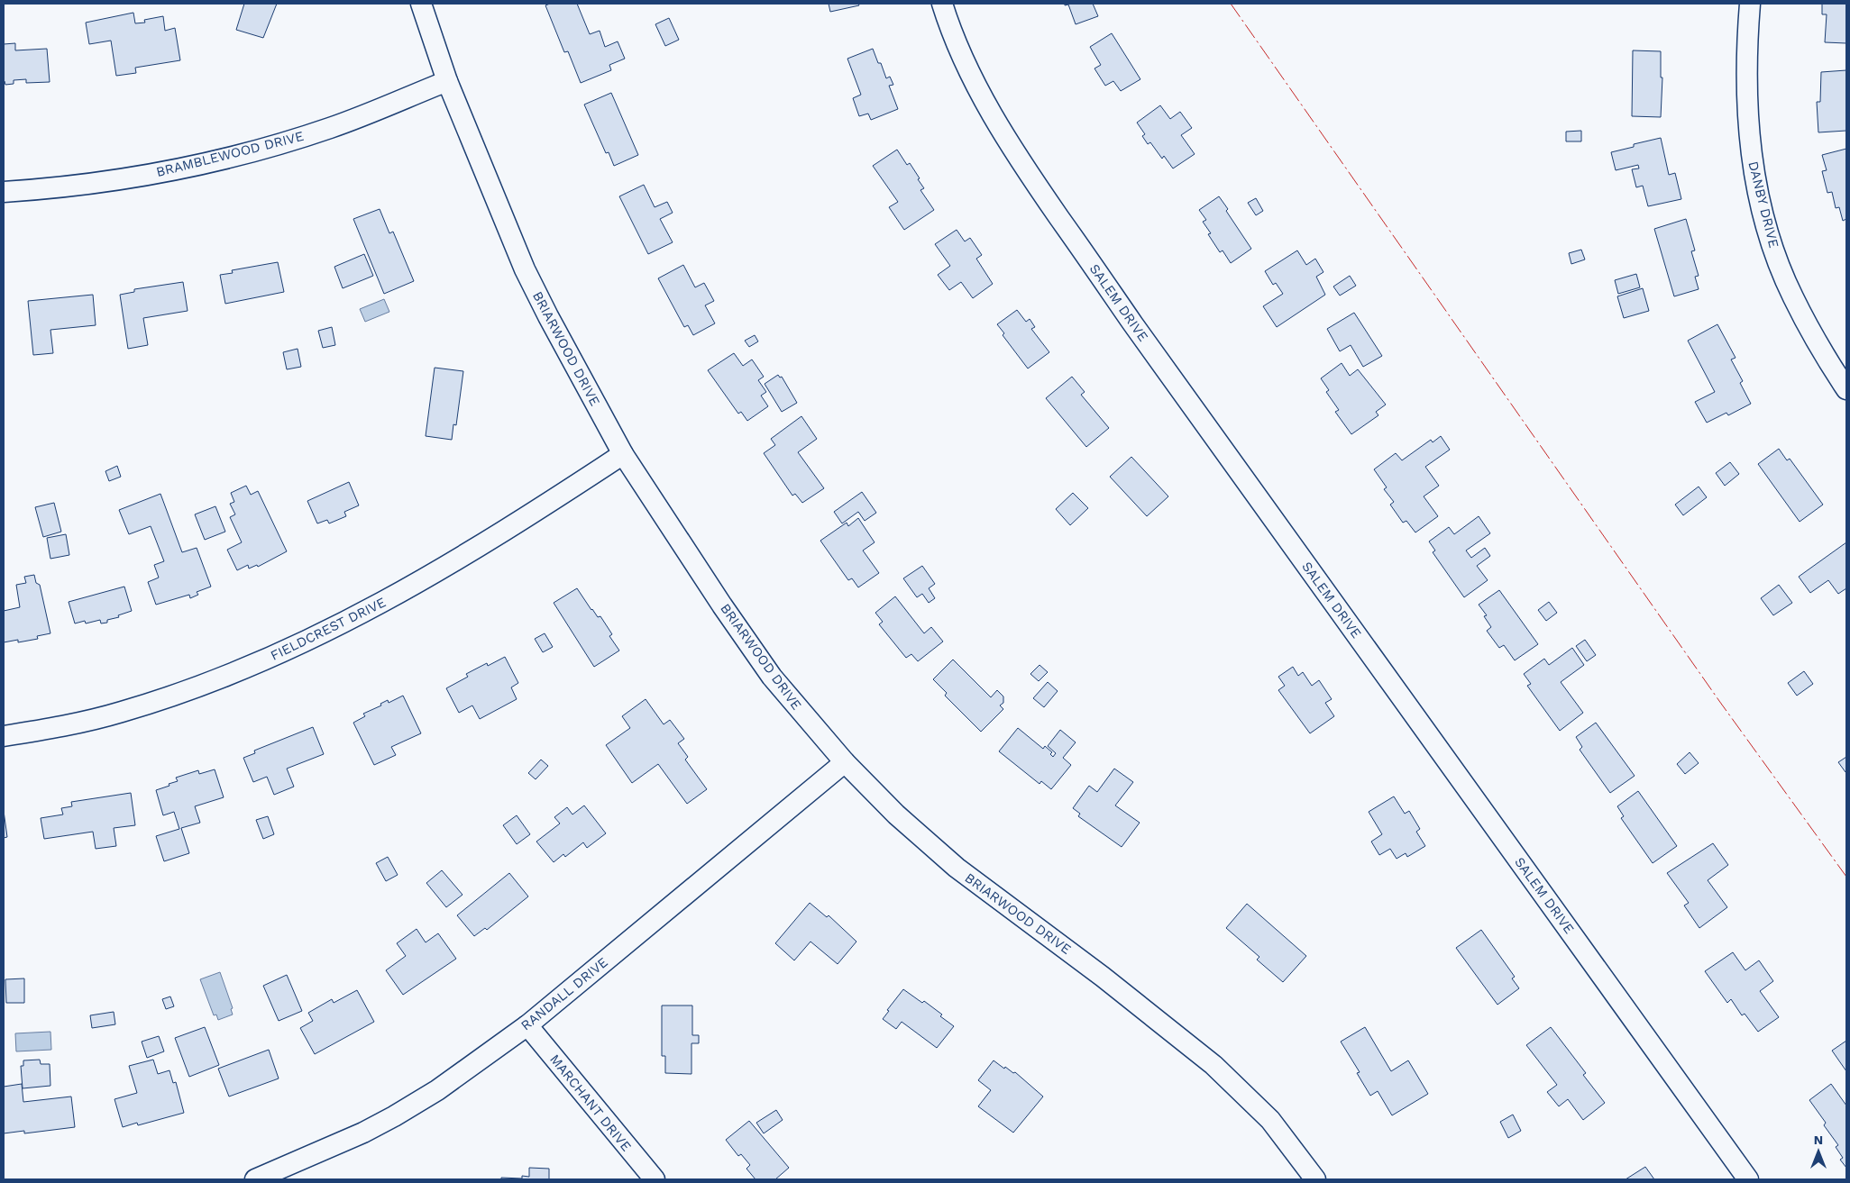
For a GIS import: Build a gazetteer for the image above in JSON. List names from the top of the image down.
{
  "streets": {
    "street": [
      "BRAMBLEWOOD DRIVE",
      "DANBY DRIVE",
      "SALEM DRIVE",
      "BRIARWOOD DRIVE",
      "FIELDCREST DRIVE",
      "RANDALL DRIVE",
      "MARCHANT DRIVE"
    ]
  },
  "crossings": [
    ["BRAMBLEWOOD DRIVE", "BRIARWOOD DRIVE"],
    ["BRIARWOOD DRIVE", "FIELDCREST DRIVE"],
    ["BRIARWOOD DRIVE", "RANDALL DRIVE"],
    ["RANDALL DRIVE", "MARCHANT DRIVE"]
  ],
  "north": "top"
}
